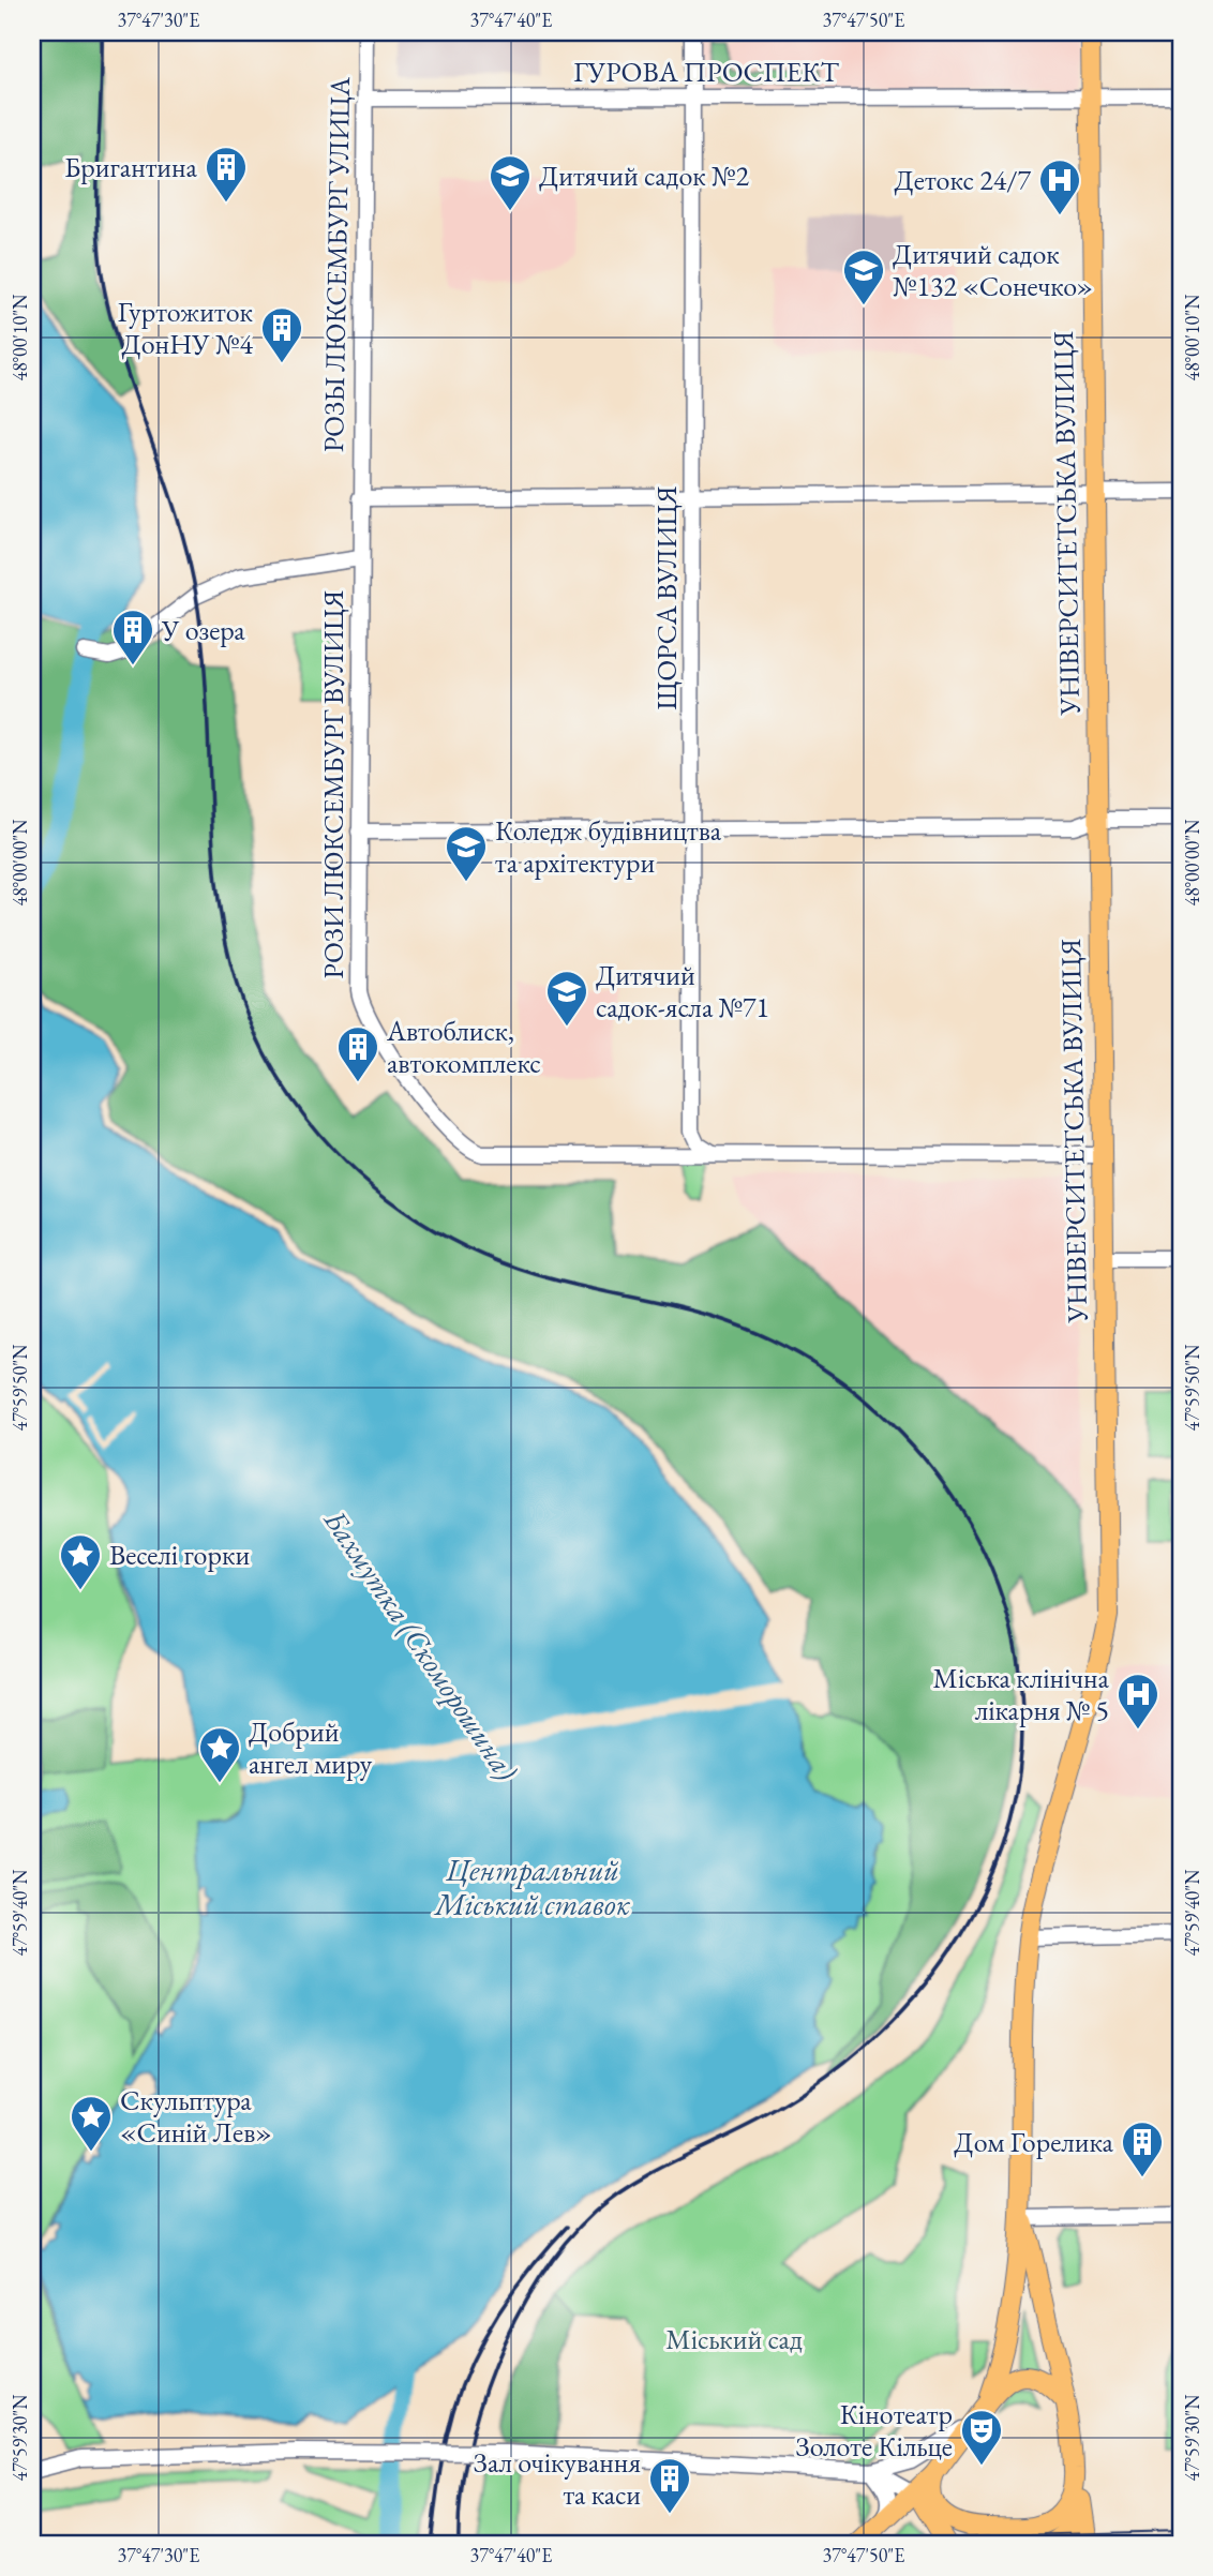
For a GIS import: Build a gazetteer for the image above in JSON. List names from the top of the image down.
{
  "streets": {
    "main road": ["УНІВЕРСИТЕТСЬКА ВУЛИЦЯ"],
    "street": [
      "ГУРОВА ПРОСПЕКТ",
      "РОЗЫ ЛЮКСЕМБУРГ УЛИЦА",
      "ЩОРСА ВУЛИЦЯ",
      "РОЗИ ЛЮКСЕМБУРГ ВУЛИЦЯ"
    ]
  },
  "crossings": [
    ["ГУРОВА ПРОСПЕКТ", "РОЗЫ ЛЮКСЕМБУРГ УЛИЦА"],
    ["ГУРОВА ПРОСПЕКТ", "УНІВЕРСИТЕТСЬКА ВУЛИЦЯ"],
    ["ГУРОВА ПРОСПЕКТ", "ЩОРСА ВУЛИЦЯ"],
    ["РОЗЫ ЛЮКСЕМБУРГ УЛИЦА", "РОЗИ ЛЮКСЕМБУРГ ВУЛИЦЯ"],
    ["УНІВЕРСИТЕТСЬКА ВУЛИЦЯ", "РОЗИ ЛЮКСЕМБУРГ ВУЛИЦЯ"]
  ],
  "water": ["Бахмутка (Скоморошина)", "Центральний Міський ставок"],
  "parks": ["Міський сад"],
  "places": {
    "building": [
      "Бригантина",
      "Гуртожиток ДонНУ №4",
      "У озера",
      "Автоблиск, автокомплекс",
      "Дом Горелика",
      "Зал очікування та каси"
    ],
    "school or university": [
      "Дитячий садок №2",
      "Дитячий садок №132 «Сонечко»",
      "Коледж будівництва та архітектури",
      "Дитячий садок-ясла №71"
    ],
    "hospital": ["Детокс 24/7", "Міська клінічна лікарня № 5"],
    "place": ["Веселі горки", "Добрий ангел миру", "Скульптура «Синій Лев»"],
    "theatre": ["Кінотеатр Золоте Кільце"]
  },
  "coordinates": [
    "37°47'30\"E",
    "37°47'40\"E",
    "37°47'50\"E",
    "48°00'10\"N",
    "48°00'00\"N",
    "47°59'50\"N",
    "47°59'40\"N",
    "47°59'30\"N"
  ]
}
